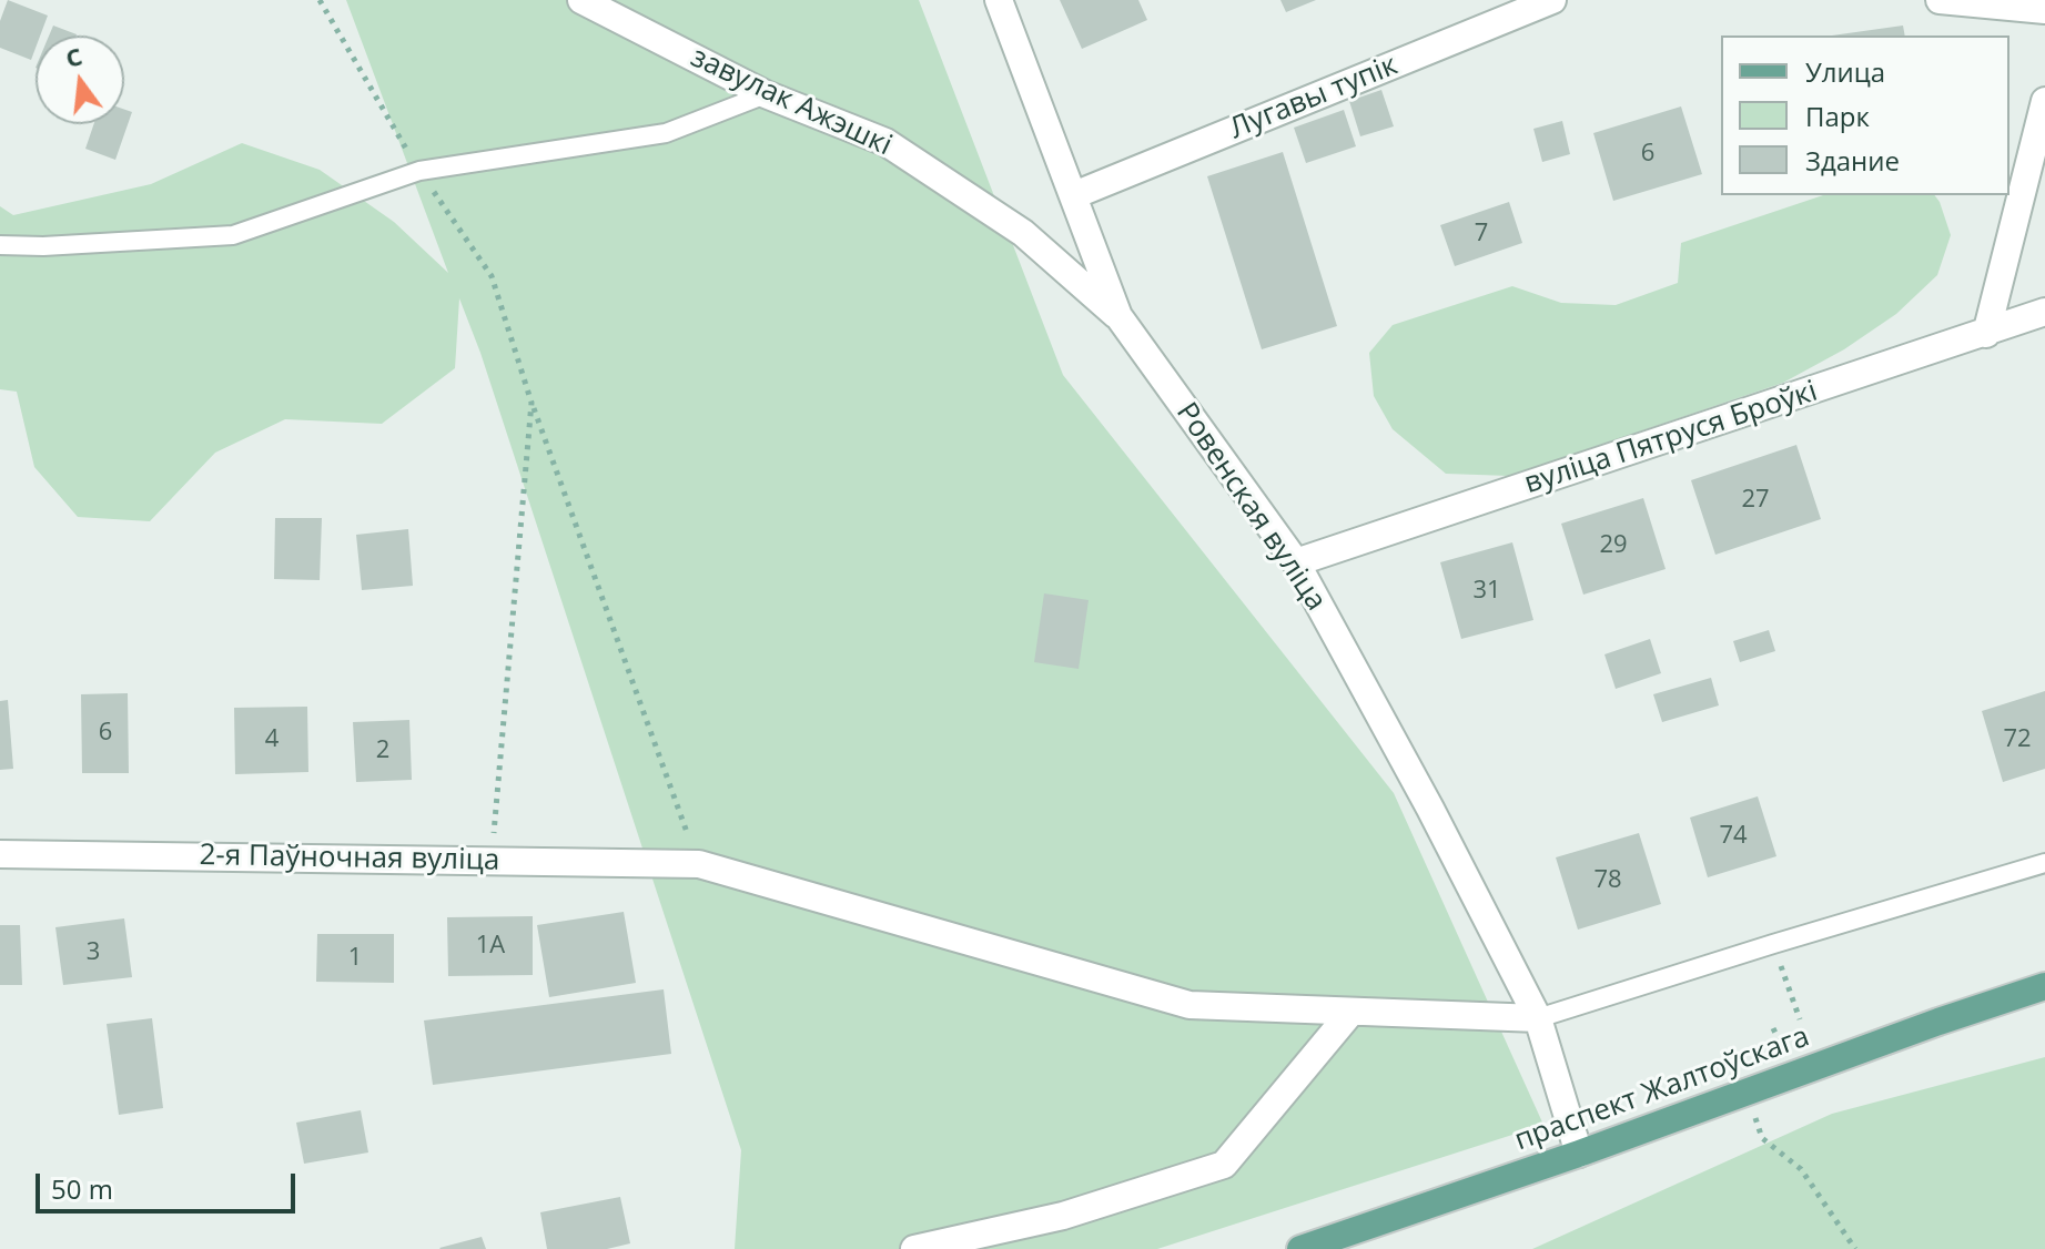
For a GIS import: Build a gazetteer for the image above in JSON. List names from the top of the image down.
{
  "streets": {
    "main road": ["праспект Жалтоўскага"],
    "street": [
      "Лугавы тупік",
      "завулак Ажэшкі",
      "вуліца Пятруся Броўкі",
      "Ровенская вуліца",
      "2-я Паўночная вуліца"
    ]
  },
  "crossings": [
    ["Лугавы тупік", "Ровенская вуліца"],
    ["завулак Ажэшкі", "Ровенская вуліца"],
    ["вуліца Пятруся Броўкі", "Ровенская вуліца"],
    ["Ровенская вуліца", "2-я Паўночная вуліца"],
    ["Ровенская вуліца", "праспект Жалтоўскага"]
  ],
  "house_numbers": [
    "6",
    "7",
    "27",
    "29",
    "31",
    "6",
    "4",
    "72",
    "2",
    "74",
    "78",
    "1А",
    "3",
    "1"
  ],
  "legend": ["Улица", "Парк", "Здание"],
  "scale_bar": "50 m",
  "north": "top"
}
